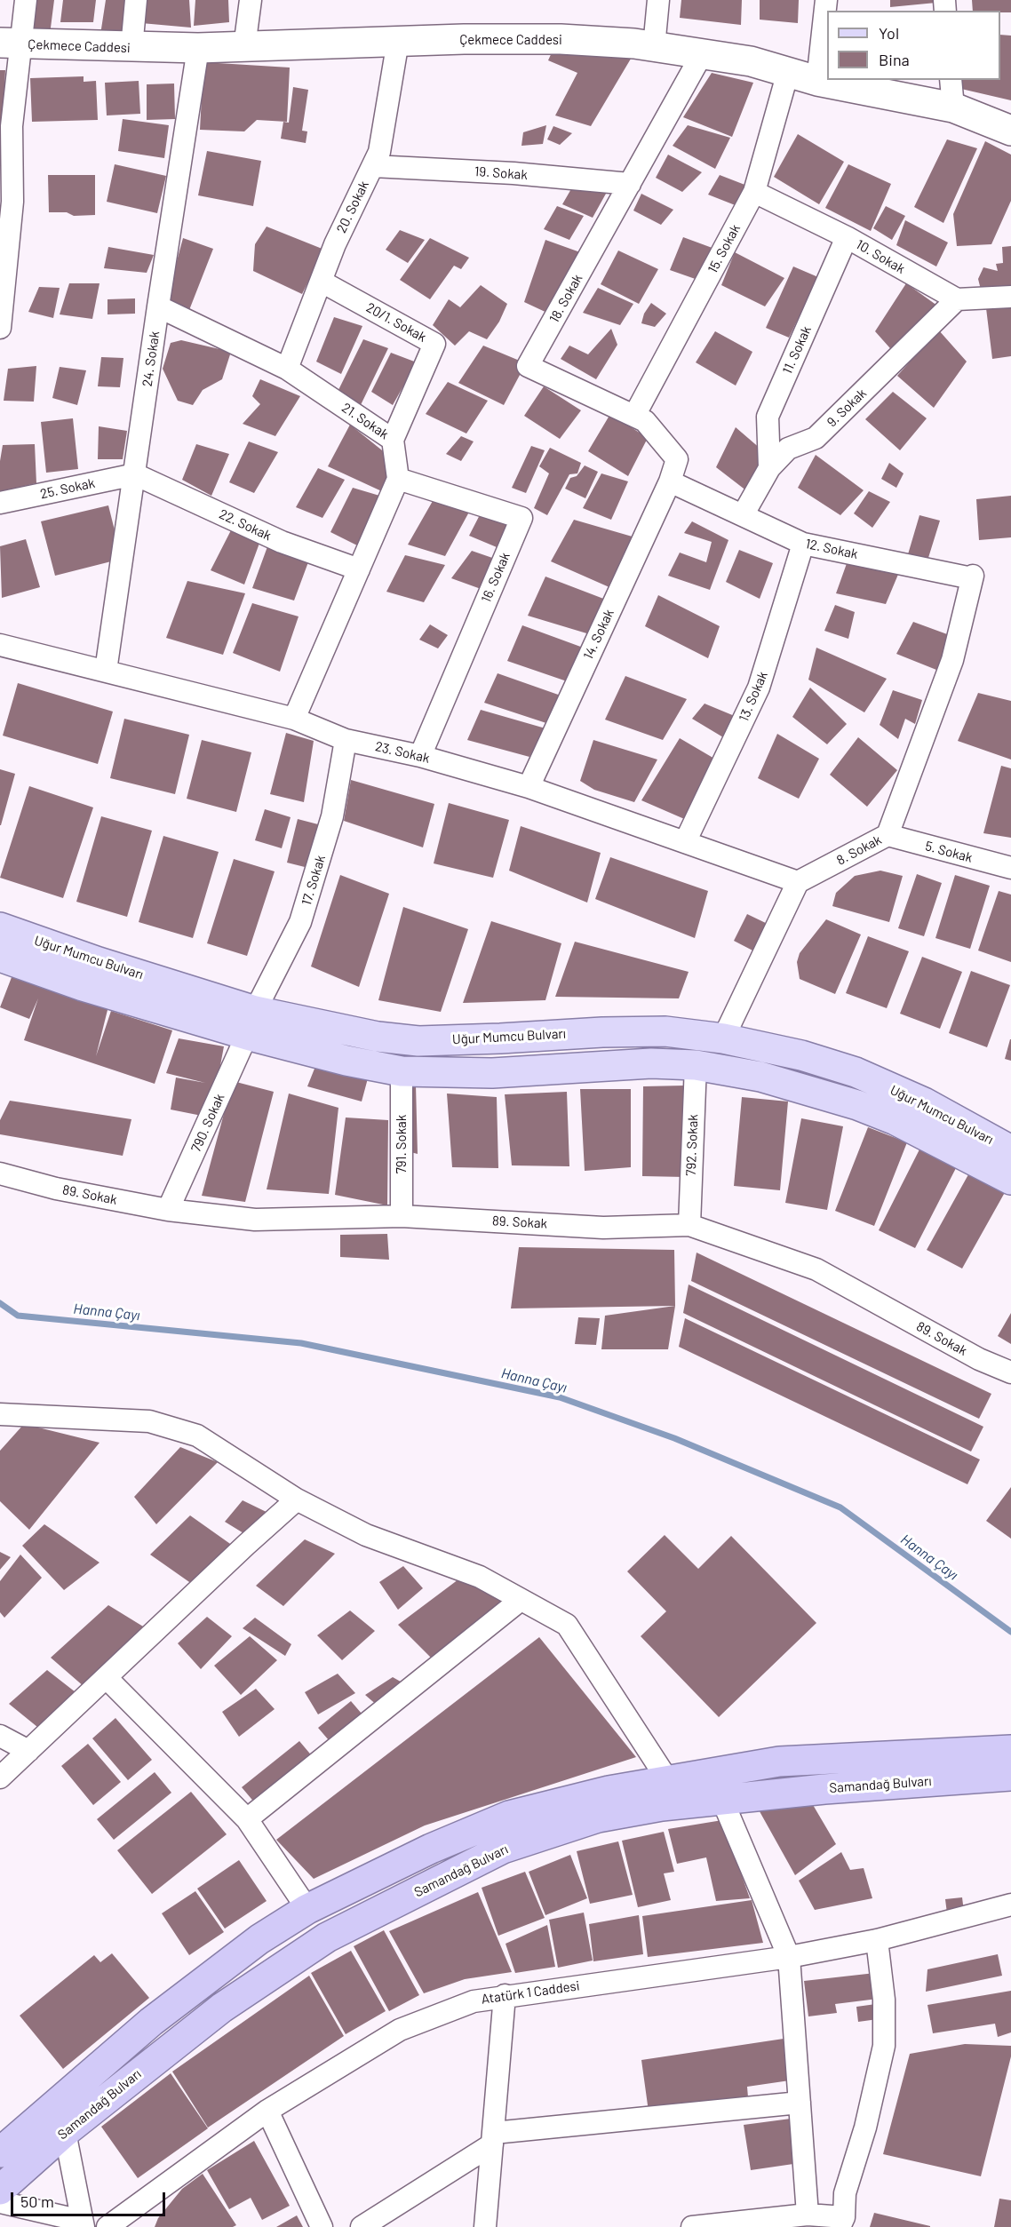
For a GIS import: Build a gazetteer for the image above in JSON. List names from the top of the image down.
{
  "streets": {
    "highway": ["Samandağ Bulvarı"],
    "main road": ["Çekmece Caddesi", "Uğur Mumcu Bulvarı"],
    "street": [
      "19. Sokak",
      "20. Sokak",
      "15. Sokak",
      "10. Sokak",
      "18. Sokak",
      "20/1. Sokak",
      "11. Sokak",
      "24. Sokak",
      "9. Sokak",
      "21. Sokak",
      "25. Sokak",
      "22. Sokak",
      "12. Sokak",
      "16. Sokak",
      "14. Sokak",
      "13. Sokak",
      "23. Sokak",
      "8. Sokak",
      "5. Sokak",
      "17. Sokak",
      "790. Sokak",
      "791. Sokak",
      "792. Sokak",
      "89. Sokak",
      "Atatürk 1 Caddesi"
    ]
  },
  "crossings": [
    ["Çekmece Caddesi", "20. Sokak"],
    ["Çekmece Caddesi", "15. Sokak"],
    ["Çekmece Caddesi", "18. Sokak"],
    ["Çekmece Caddesi", "24. Sokak"],
    ["19. Sokak", "20. Sokak"],
    ["19. Sokak", "18. Sokak"],
    ["20. Sokak", "20/1. Sokak"],
    ["20. Sokak", "21. Sokak"],
    ["15. Sokak", "10. Sokak"],
    ["15. Sokak", "18. Sokak"],
    ["10. Sokak", "11. Sokak"],
    ["10. Sokak", "9. Sokak"],
    ["18. Sokak", "12. Sokak"],
    ["18. Sokak", "14. Sokak"],
    ["20/1. Sokak", "21. Sokak"],
    ["11. Sokak", "9. Sokak"],
    ["24. Sokak", "21. Sokak"],
    ["24. Sokak", "25. Sokak"],
    ["24. Sokak", "22. Sokak"],
    ["24. Sokak", "23. Sokak"],
    ["9. Sokak", "12. Sokak"],
    ["21. Sokak", "16. Sokak"],
    ["25. Sokak", "22. Sokak"],
    ["12. Sokak", "14. Sokak"],
    ["12. Sokak", "13. Sokak"],
    ["12. Sokak", "8. Sokak"],
    ["16. Sokak", "23. Sokak"],
    ["14. Sokak", "23. Sokak"],
    ["13. Sokak", "23. Sokak"],
    ["23. Sokak", "8. Sokak"],
    ["23. Sokak", "17. Sokak"],
    ["8. Sokak", "5. Sokak"],
    ["17. Sokak", "Uğur Mumcu Bulvarı"],
    ["17. Sokak", "790. Sokak"],
    ["Uğur Mumcu Bulvarı", "790. Sokak"],
    ["Uğur Mumcu Bulvarı", "791. Sokak"],
    ["Uğur Mumcu Bulvarı", "792. Sokak"],
    ["790. Sokak", "89. Sokak"],
    ["791. Sokak", "89. Sokak"],
    ["792. Sokak", "89. Sokak"]
  ],
  "water": ["Hanna Çayı"],
  "legend": ["Yol", "Bina"],
  "scale_bar": "50 m"
}
